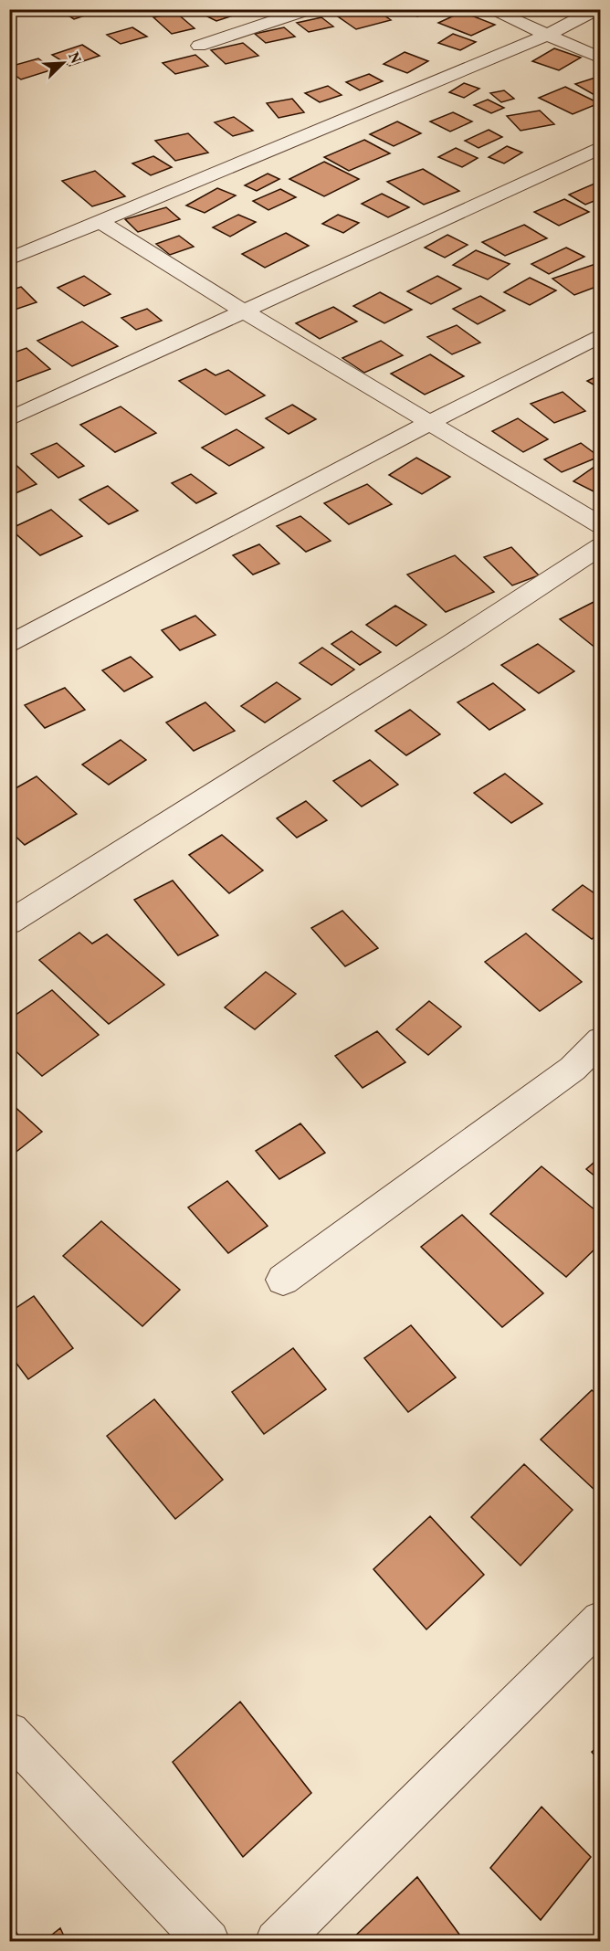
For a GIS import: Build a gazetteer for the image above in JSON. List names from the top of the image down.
{
  "north": "top right"
}
